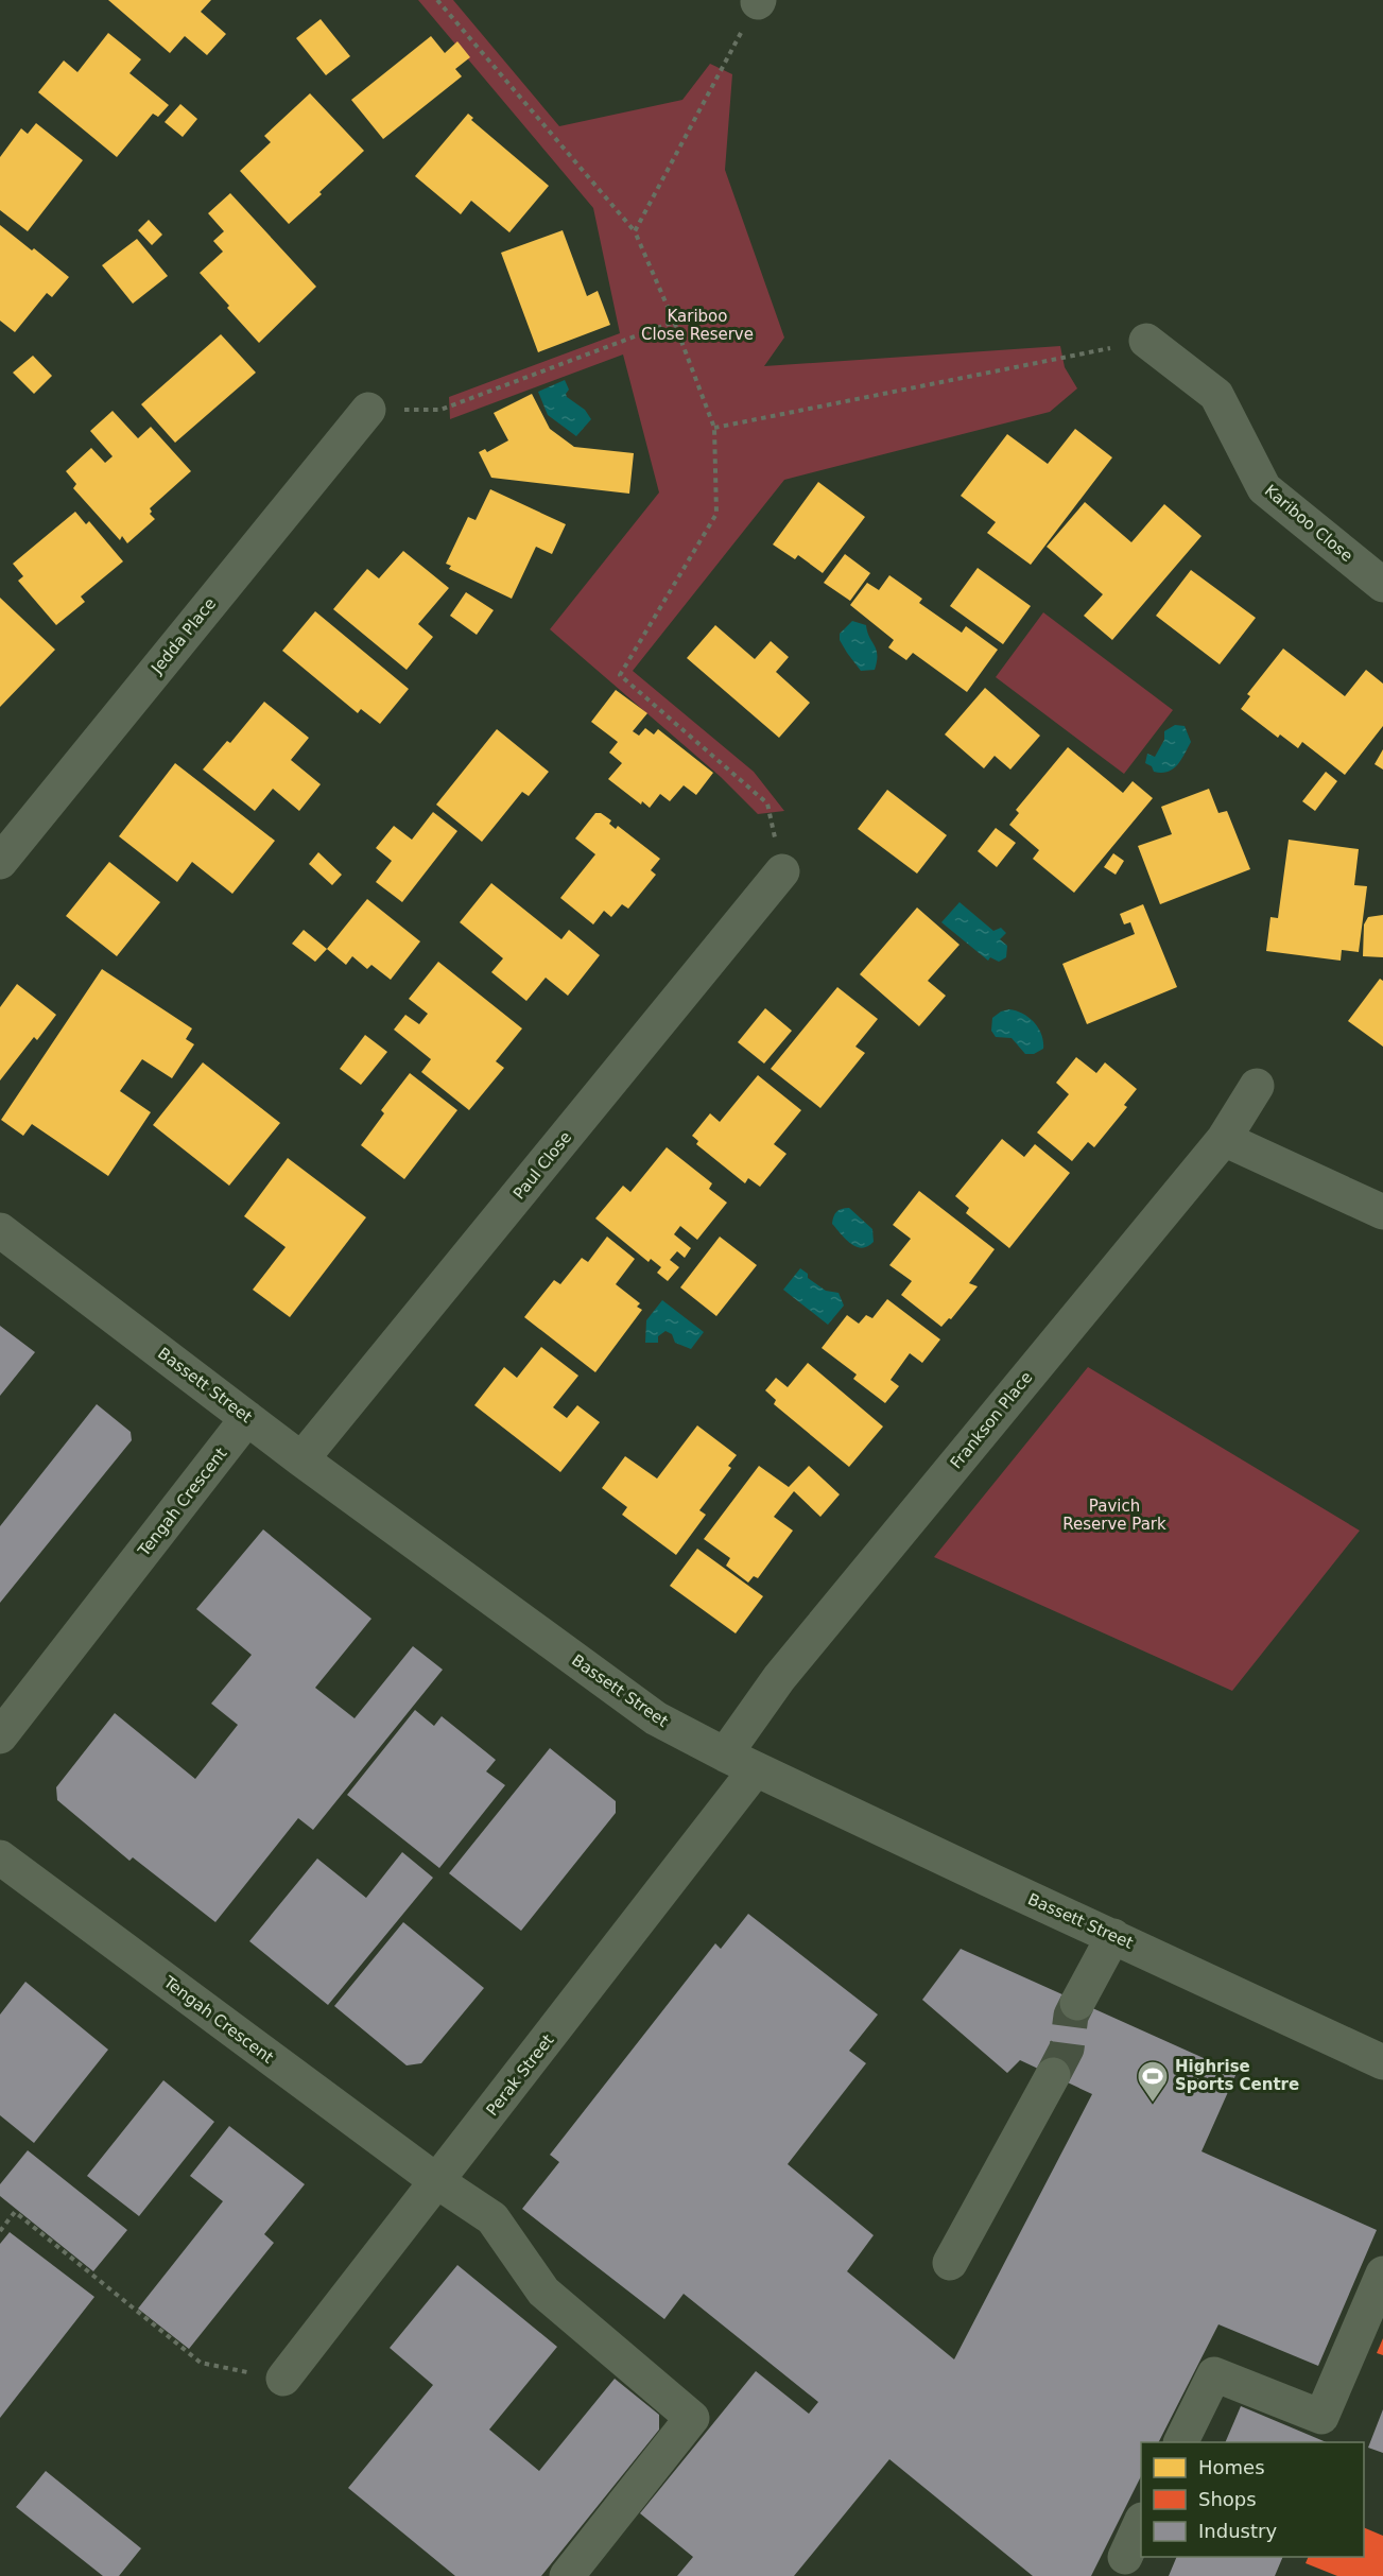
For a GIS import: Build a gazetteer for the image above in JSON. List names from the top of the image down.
{
  "streets": {
    "street": [
      "Kariboo Close",
      "Jedda Place",
      "Paul Close",
      "Bassett Street",
      "Frankson Place",
      "Tengah Crescent",
      "Perak Street"
    ]
  },
  "crossings": [
    ["Paul Close", "Bassett Street"],
    ["Bassett Street", "Frankson Place"],
    ["Bassett Street", "Tengah Crescent"],
    ["Bassett Street", "Perak Street"],
    ["Frankson Place", "Perak Street"],
    ["Tengah Crescent", "Perak Street"]
  ],
  "parks": ["Kariboo Close Reserve", "Pavich Reserve Park"],
  "places": {
    "sports": ["Highrise Sports Centre"]
  },
  "legend": ["Homes", "Shops", "Industry"]
}
